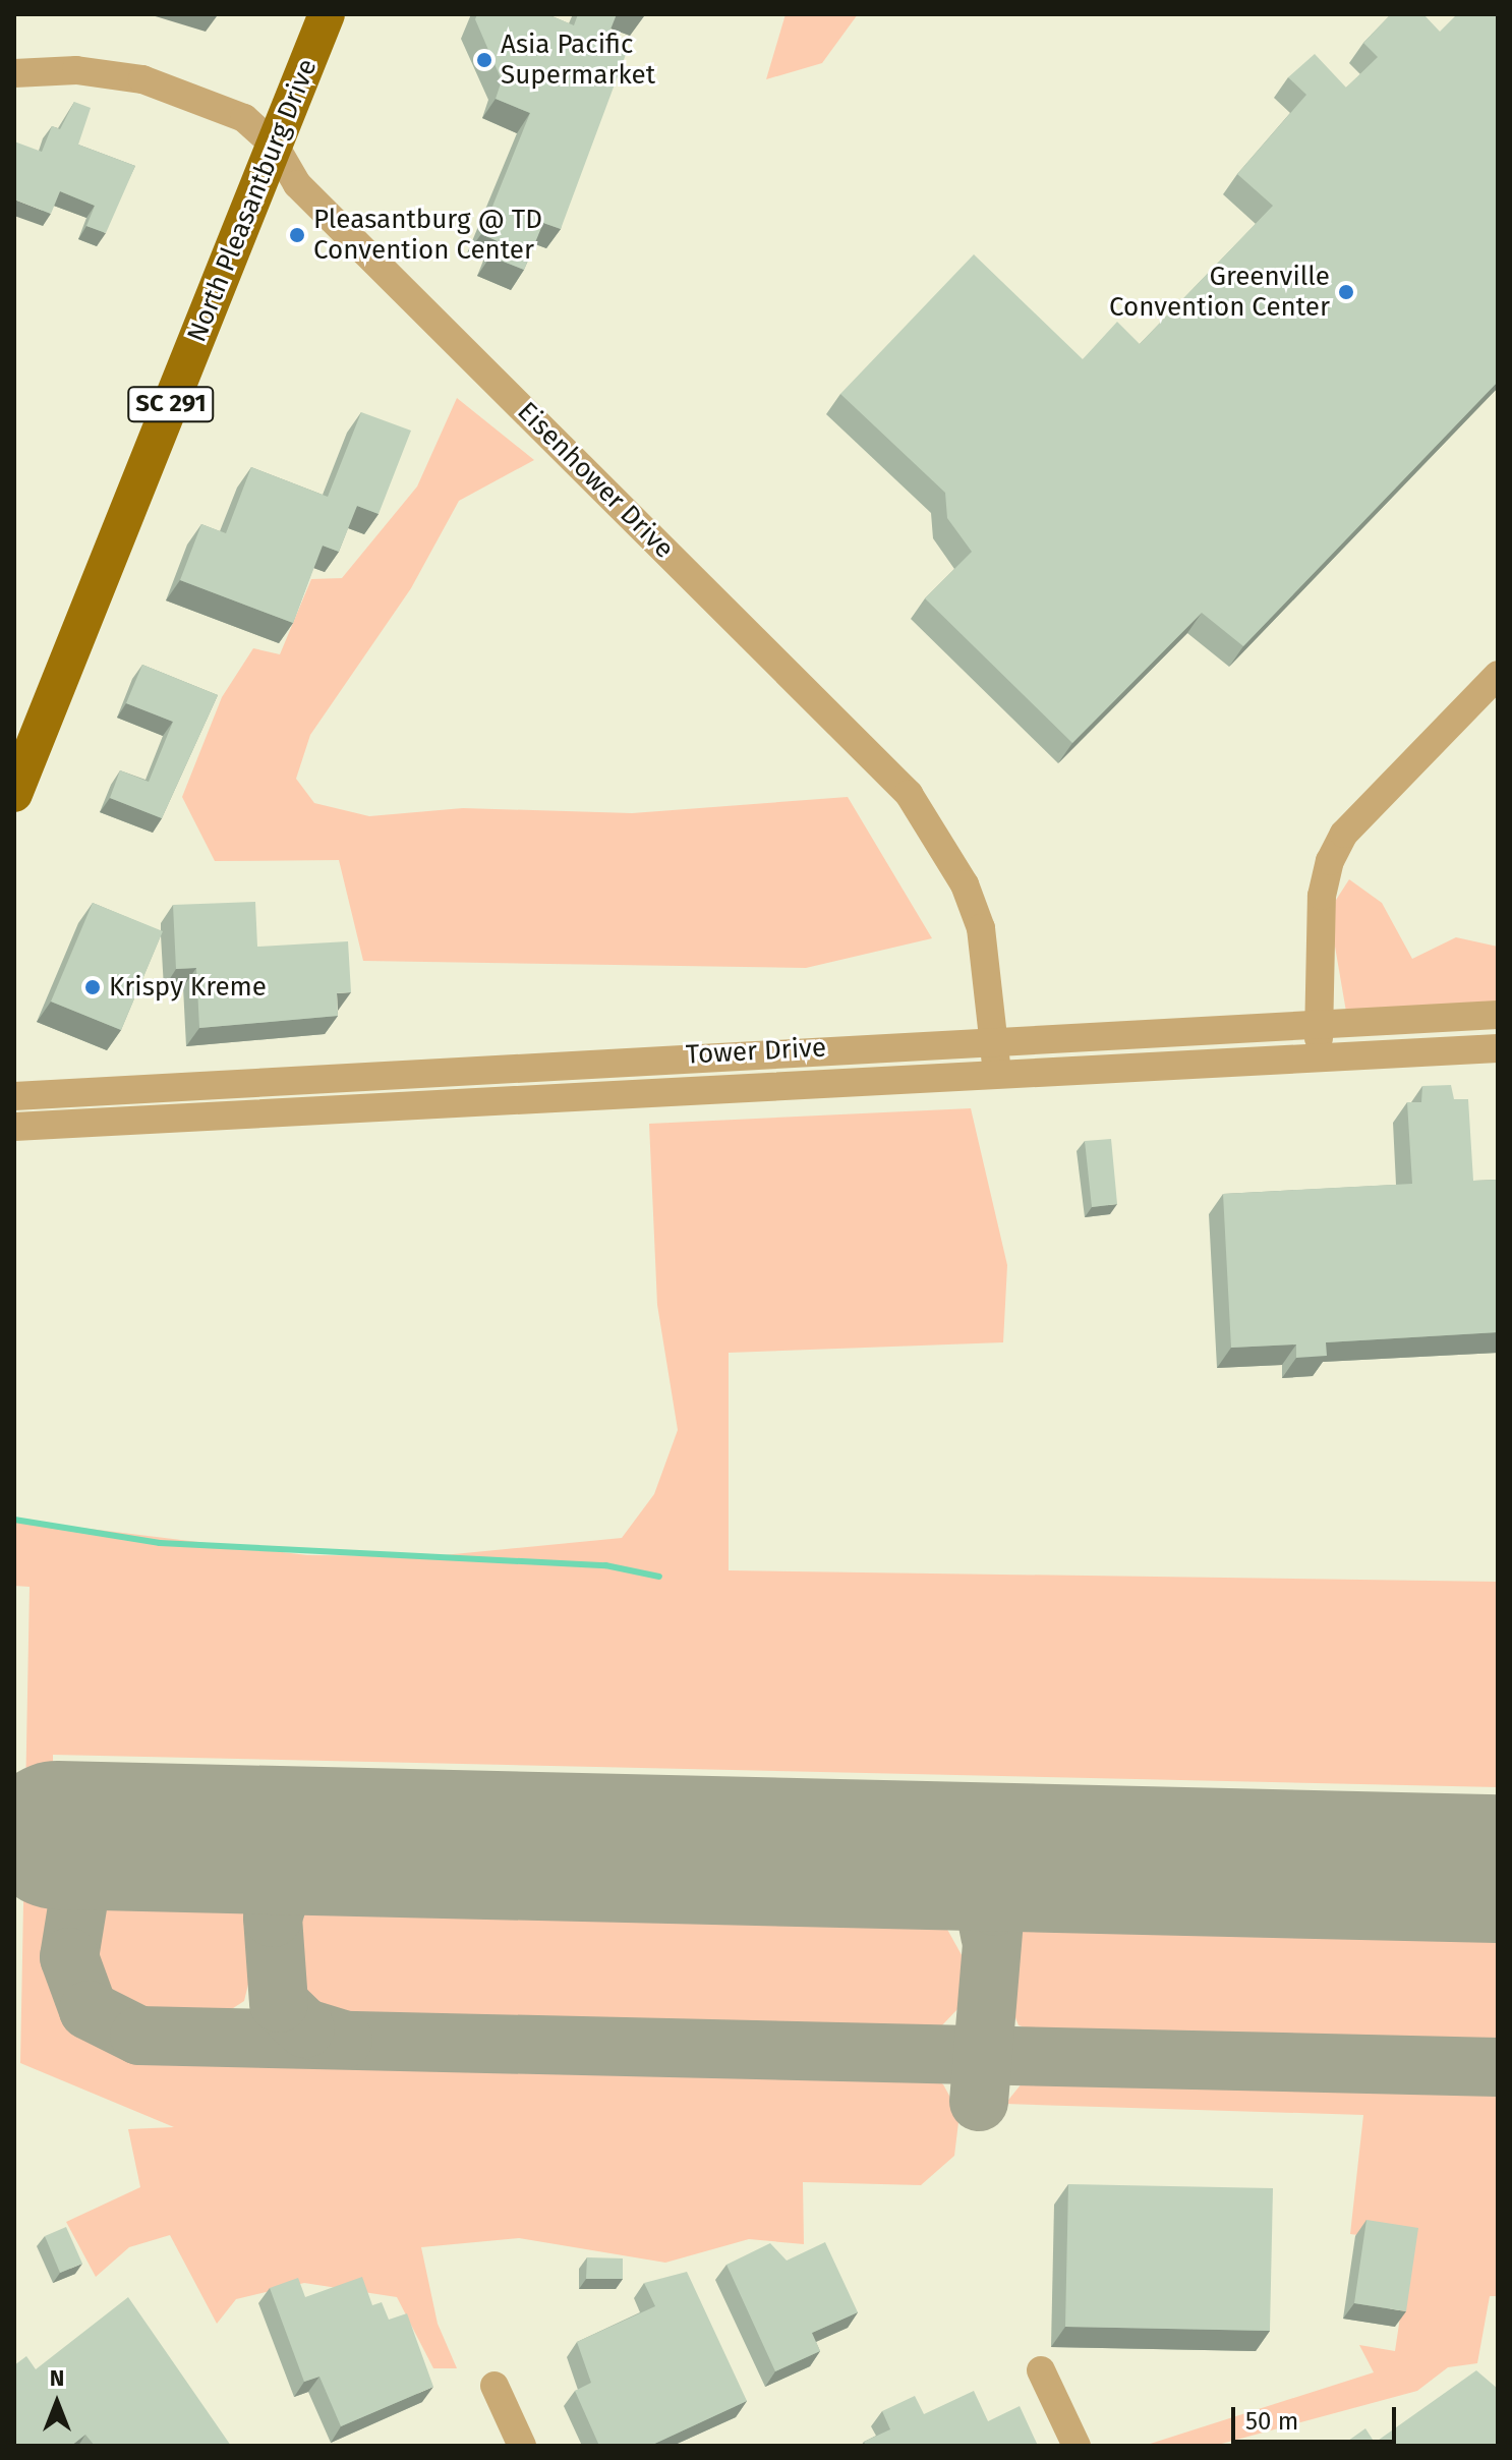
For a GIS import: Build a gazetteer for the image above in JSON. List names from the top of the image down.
{
  "streets": {
    "main road": ["North Pleasantburg Drive", "SC 291"],
    "street": ["Eisenhower Drive", "Tower Drive"]
  },
  "crossings": [
    ["North Pleasantburg Drive", "Eisenhower Drive"],
    ["Eisenhower Drive", "Tower Drive"]
  ],
  "places": [
    "Asia Pacific Supermarket",
    "Pleasantburg @ TD Convention Center",
    "Greenville Convention Center",
    "Krispy Kreme"
  ],
  "scale_bar": "50 m",
  "north": "top"
}
